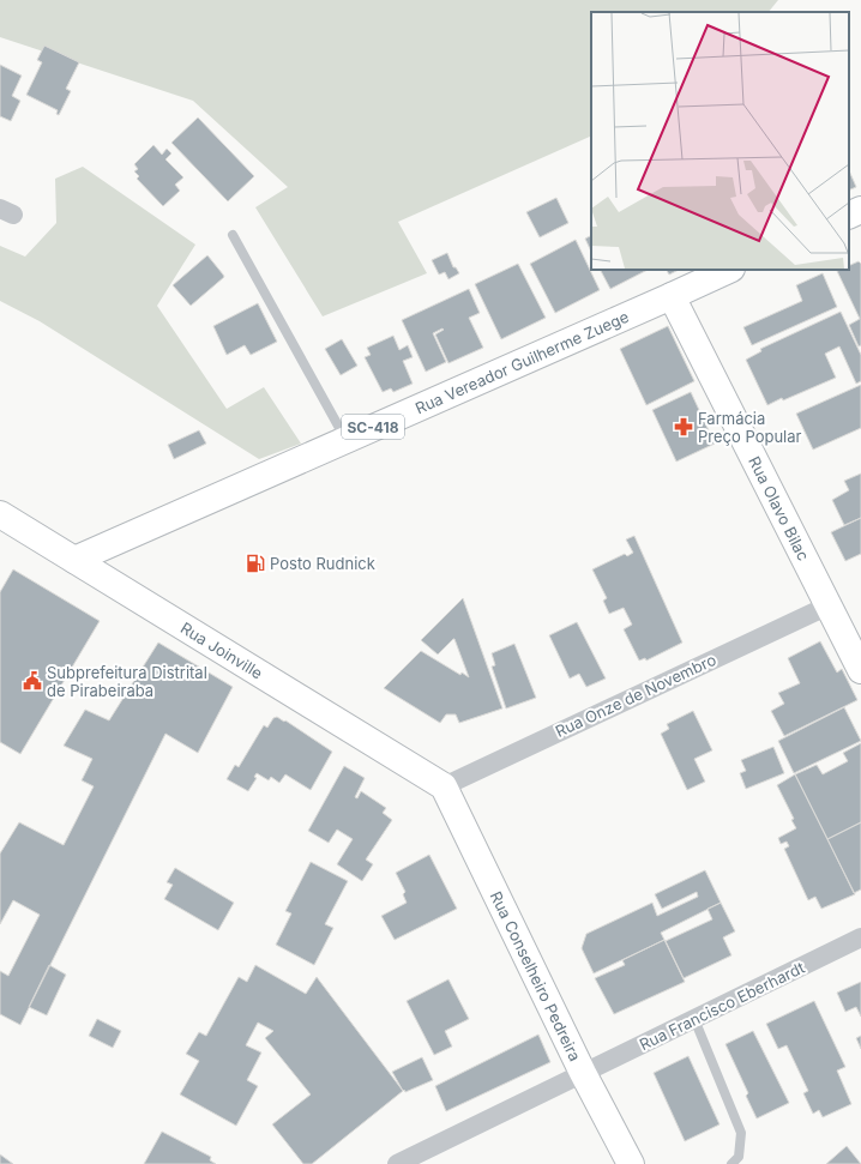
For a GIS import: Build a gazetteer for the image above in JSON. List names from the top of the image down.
{
  "streets": {
    "main road": [
      "Rua Vereador Guilherme Zuege",
      "SC-418",
      "Rua Olavo Bilac",
      "Rua Joinville",
      "Rua Conselheiro Pedreira"
    ],
    "street": ["Rua Onze de Novembro", "Rua Francisco Eberhardt"]
  },
  "crossings": [
    ["Rua Vereador Guilherme Zuege", "Rua Olavo Bilac"],
    ["Rua Vereador Guilherme Zuege", "Rua Joinville"],
    ["Rua Olavo Bilac", "Rua Onze de Novembro"],
    ["Rua Joinville", "Rua Onze de Novembro"],
    ["Rua Joinville", "Rua Conselheiro Pedreira"],
    ["Rua Onze de Novembro", "Rua Conselheiro Pedreira"],
    ["Rua Conselheiro Pedreira", "Rua Francisco Eberhardt"]
  ],
  "places": {
    "pharmacy": ["Farmácia Preço Popular"],
    "fuel station": ["Posto Rudnick"],
    "public building": ["Subprefeitura Distrital de Pirabeiraba"]
  }
}
